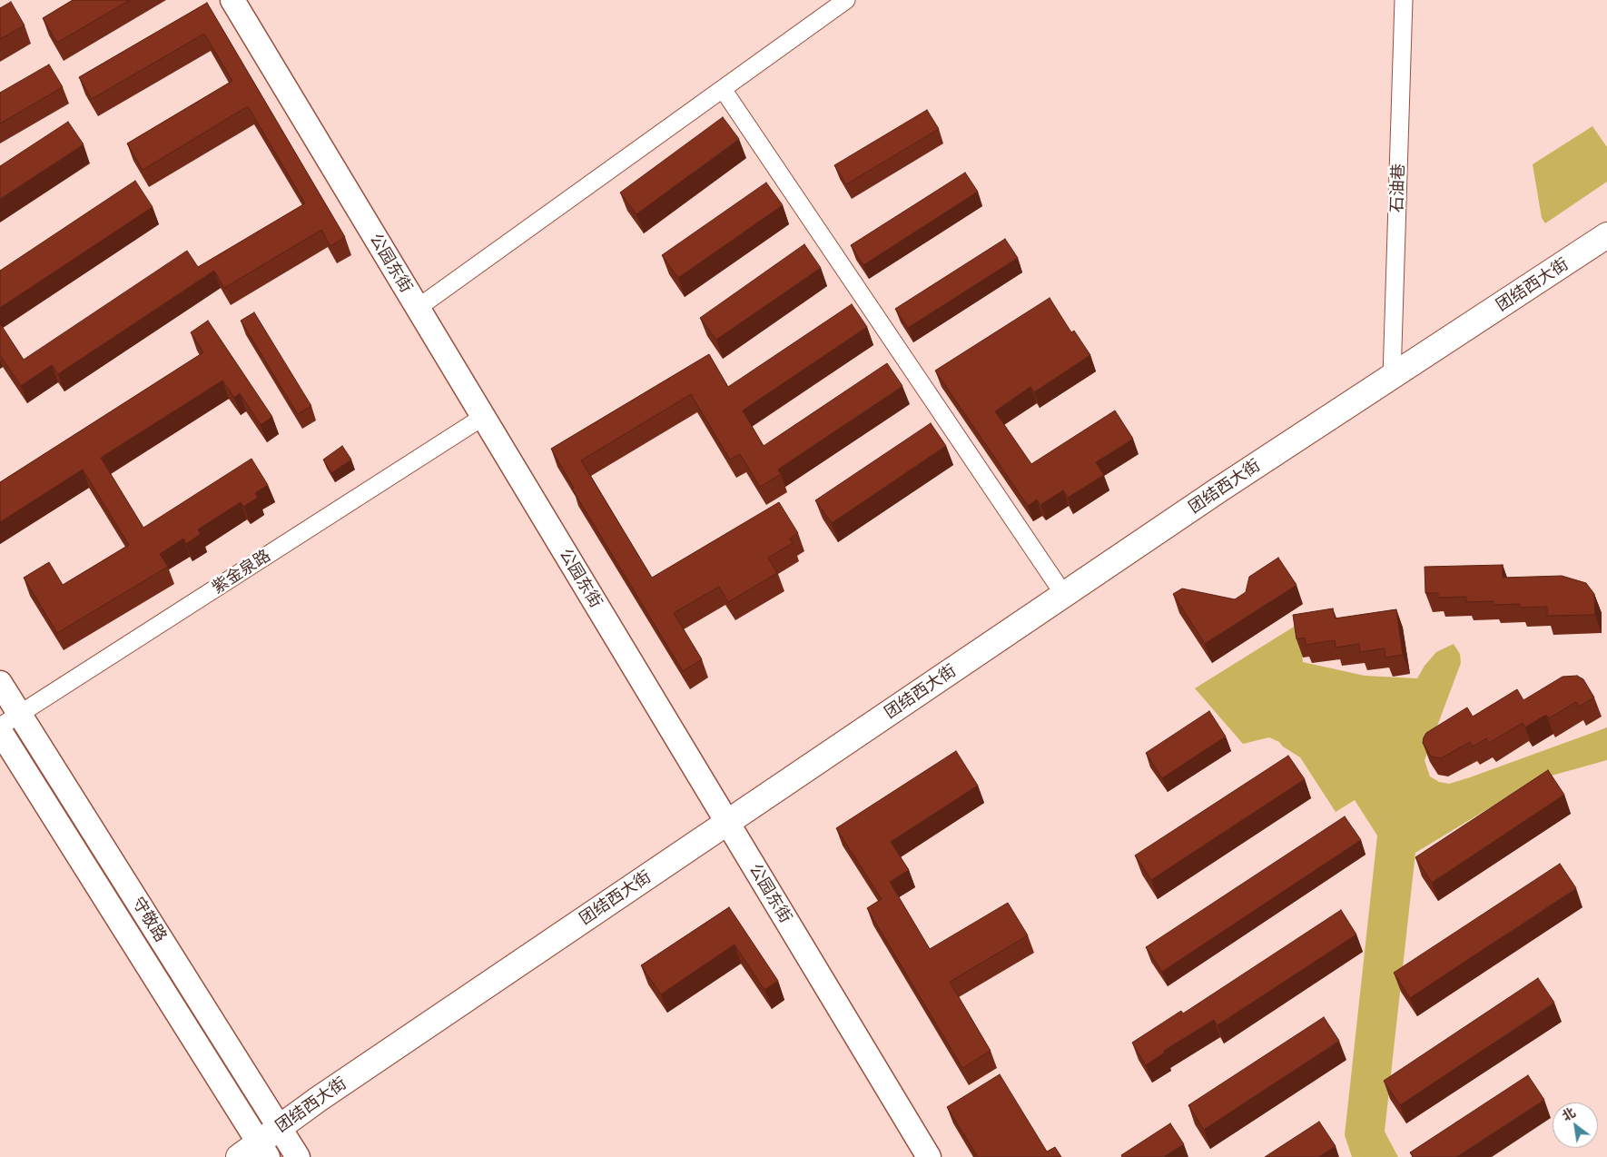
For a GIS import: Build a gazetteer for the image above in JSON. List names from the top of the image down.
{
  "streets": {
    "main road": ["团结西大街"],
    "street": [
      "石油巷",
      "公园东街",
      "紫金泉路",
      "守敬路"
    ]
  },
  "crossings": [
    ["石油巷", "团结西大街"],
    ["公园东街", "团结西大街"],
    ["公园东街", "紫金泉路"],
    ["团结西大街", "守敬路"],
    ["紫金泉路", "守敬路"]
  ],
  "north": "top left"
}
